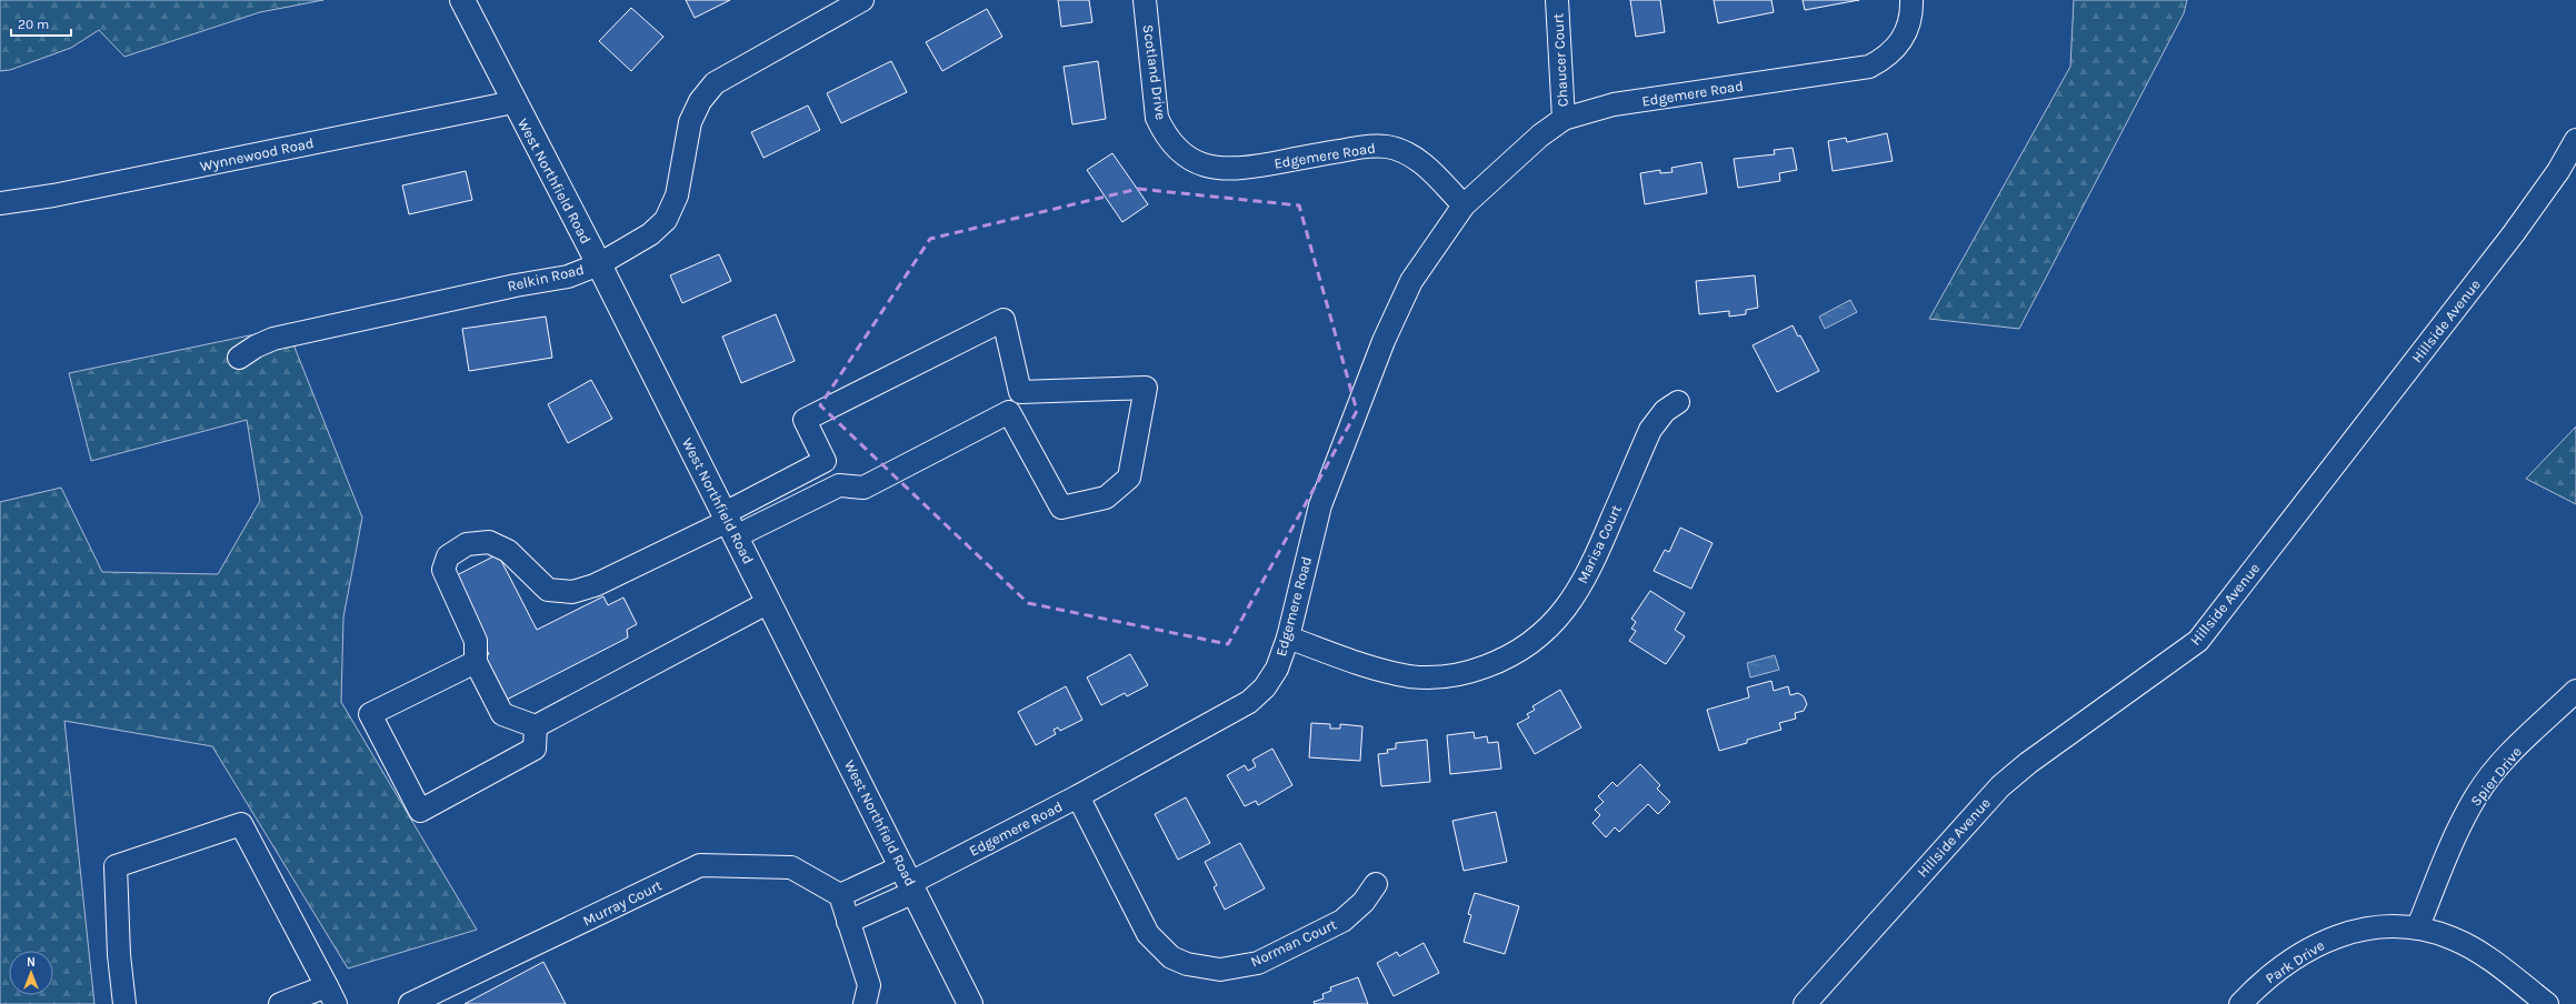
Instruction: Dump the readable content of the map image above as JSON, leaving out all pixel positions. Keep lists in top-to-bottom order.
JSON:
{
  "streets": {
    "main road": ["West Northfield Road"],
    "street": [
      "Chaucer Court",
      "Scotland Drive",
      "Edgemere Road",
      "Wynnewood Road",
      "Relkin Road",
      "Hillside Avenue",
      "Marisa Court",
      "Spier Drive",
      "Murray Court",
      "Norman Court",
      "Park Drive"
    ]
  },
  "crossings": [
    ["Chaucer Court", "Edgemere Road"],
    ["Scotland Drive", "Edgemere Road"],
    ["Edgemere Road", "West Northfield Road"],
    ["Edgemere Road", "Marisa Court"],
    ["Edgemere Road", "Norman Court"],
    ["Wynnewood Road", "West Northfield Road"],
    ["West Northfield Road", "Relkin Road"],
    ["Spier Drive", "Park Drive"]
  ],
  "scale_bar": "20 m",
  "north": "top"
}
